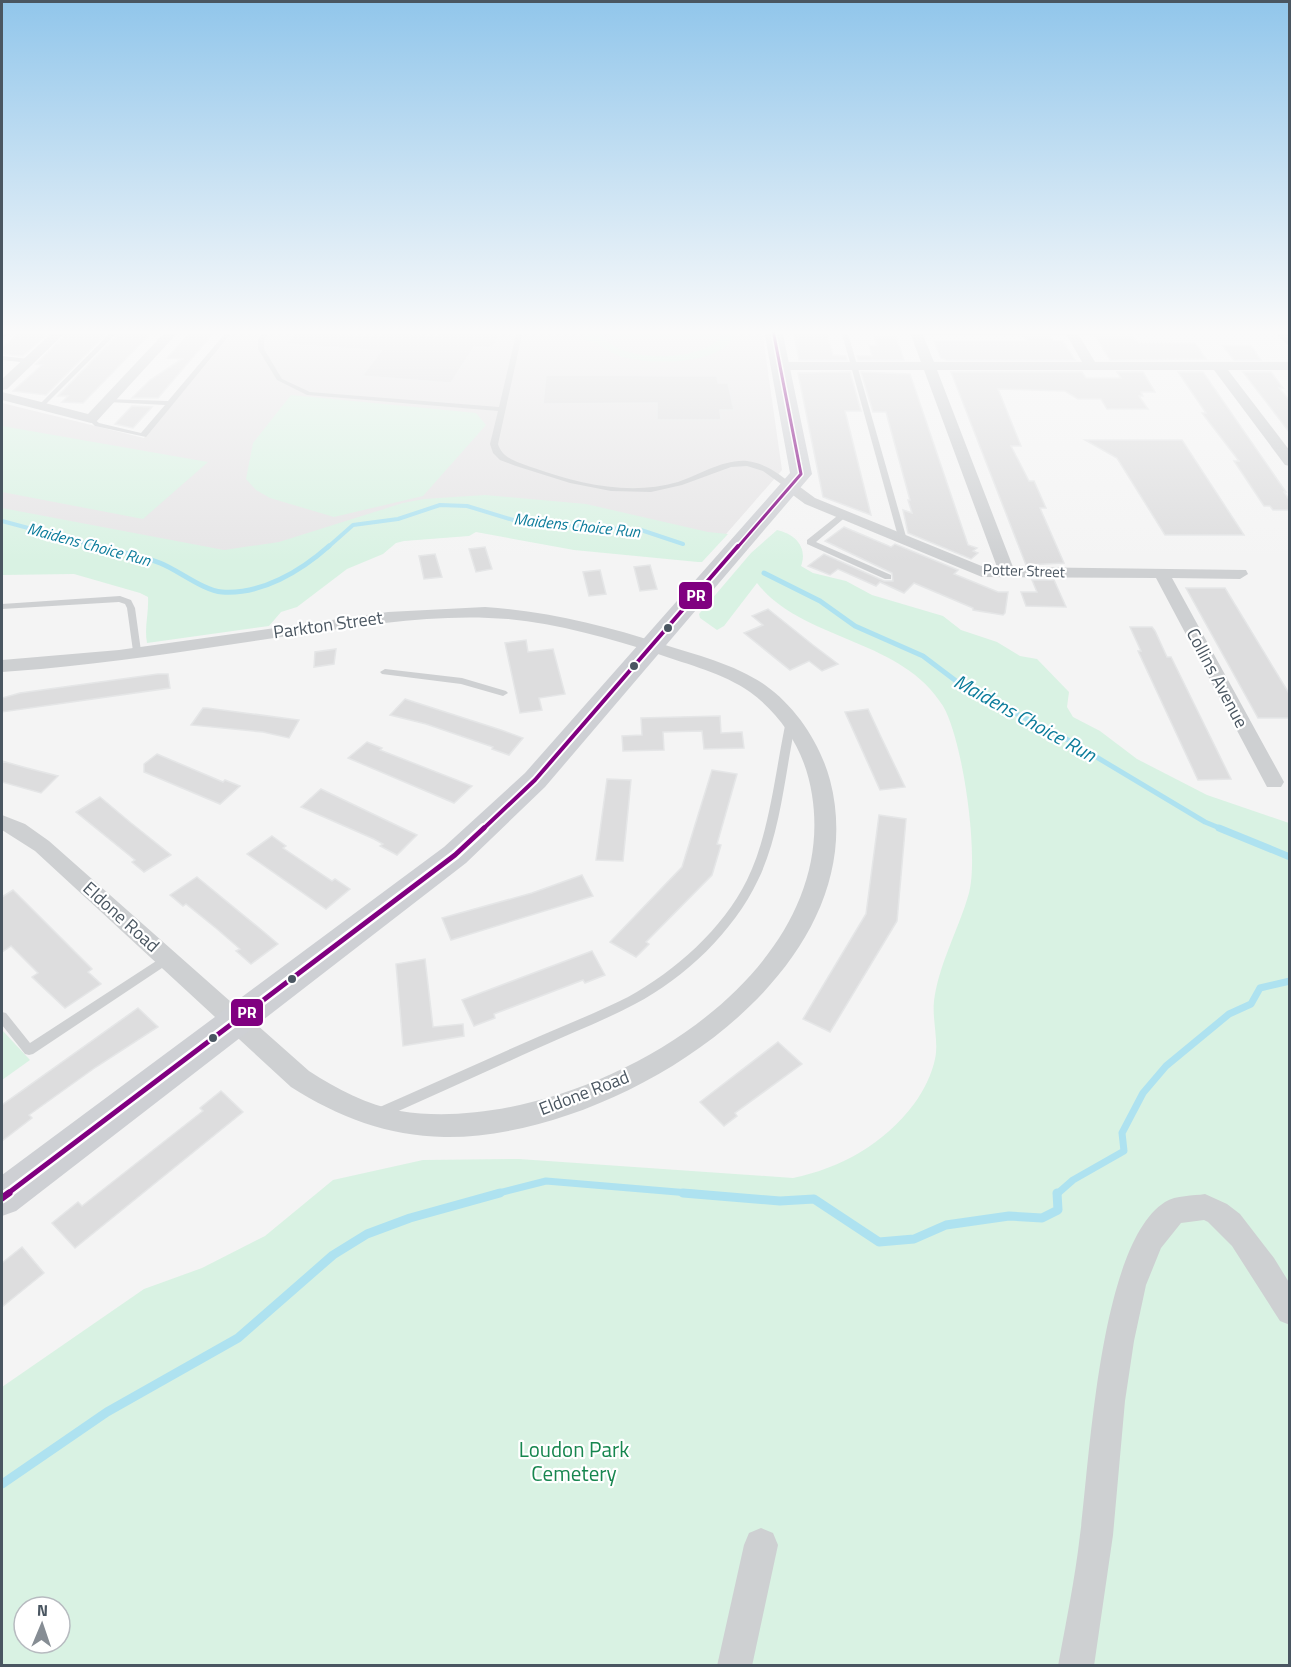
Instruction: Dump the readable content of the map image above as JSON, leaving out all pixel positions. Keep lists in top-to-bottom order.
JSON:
{
  "streets": {
    "street": [
      "Potter Street",
      "Parkton Street",
      "Collins Avenue",
      "Eldone Road"
    ]
  },
  "crossings": [
    ["Potter Street", "Collins Avenue"],
    ["Parkton Street", "Eldone Road"]
  ],
  "water": ["Maidens Choice Run"],
  "parks": ["Loudon Park Cemetery"],
  "lines": ["transit line PR"],
  "north": "top"
}
